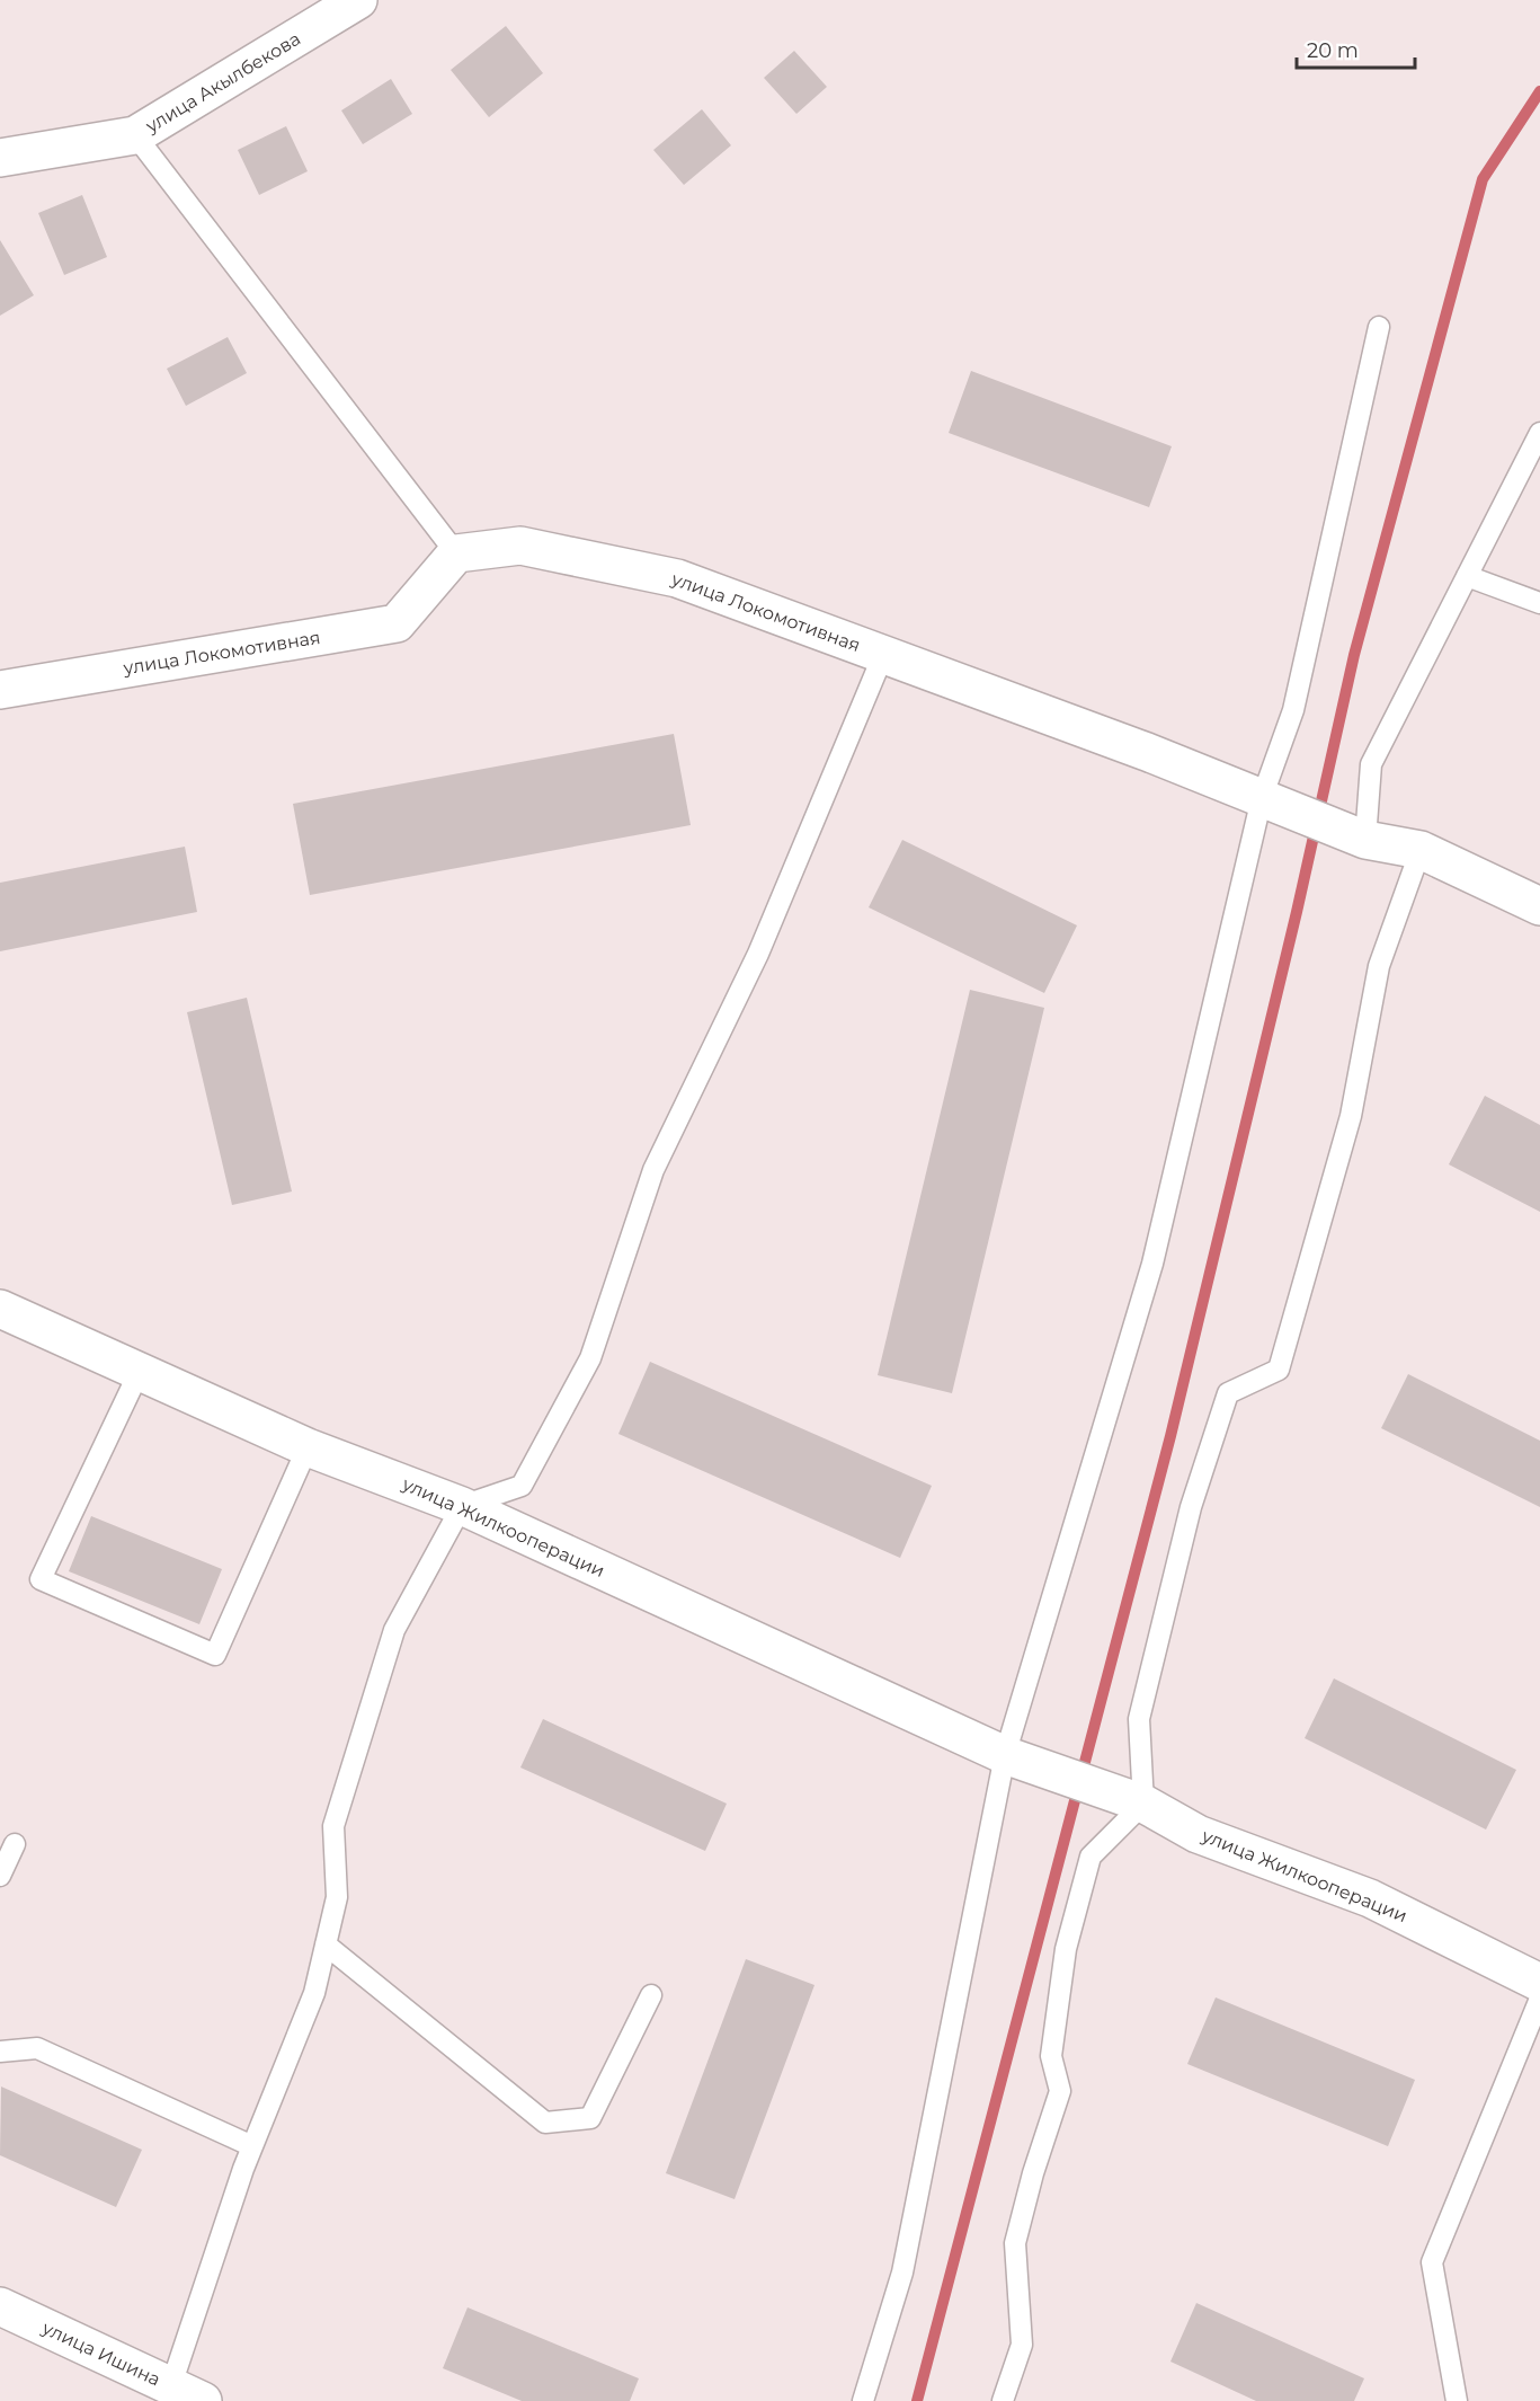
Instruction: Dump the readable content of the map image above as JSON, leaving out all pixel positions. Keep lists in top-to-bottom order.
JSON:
{
  "streets": {
    "street": [
      "улица Акылбекова",
      "улица Локомотивная",
      "улица Жилкооперации",
      "улица Ишина"
    ]
  },
  "scale_bar": "20 m"
}
